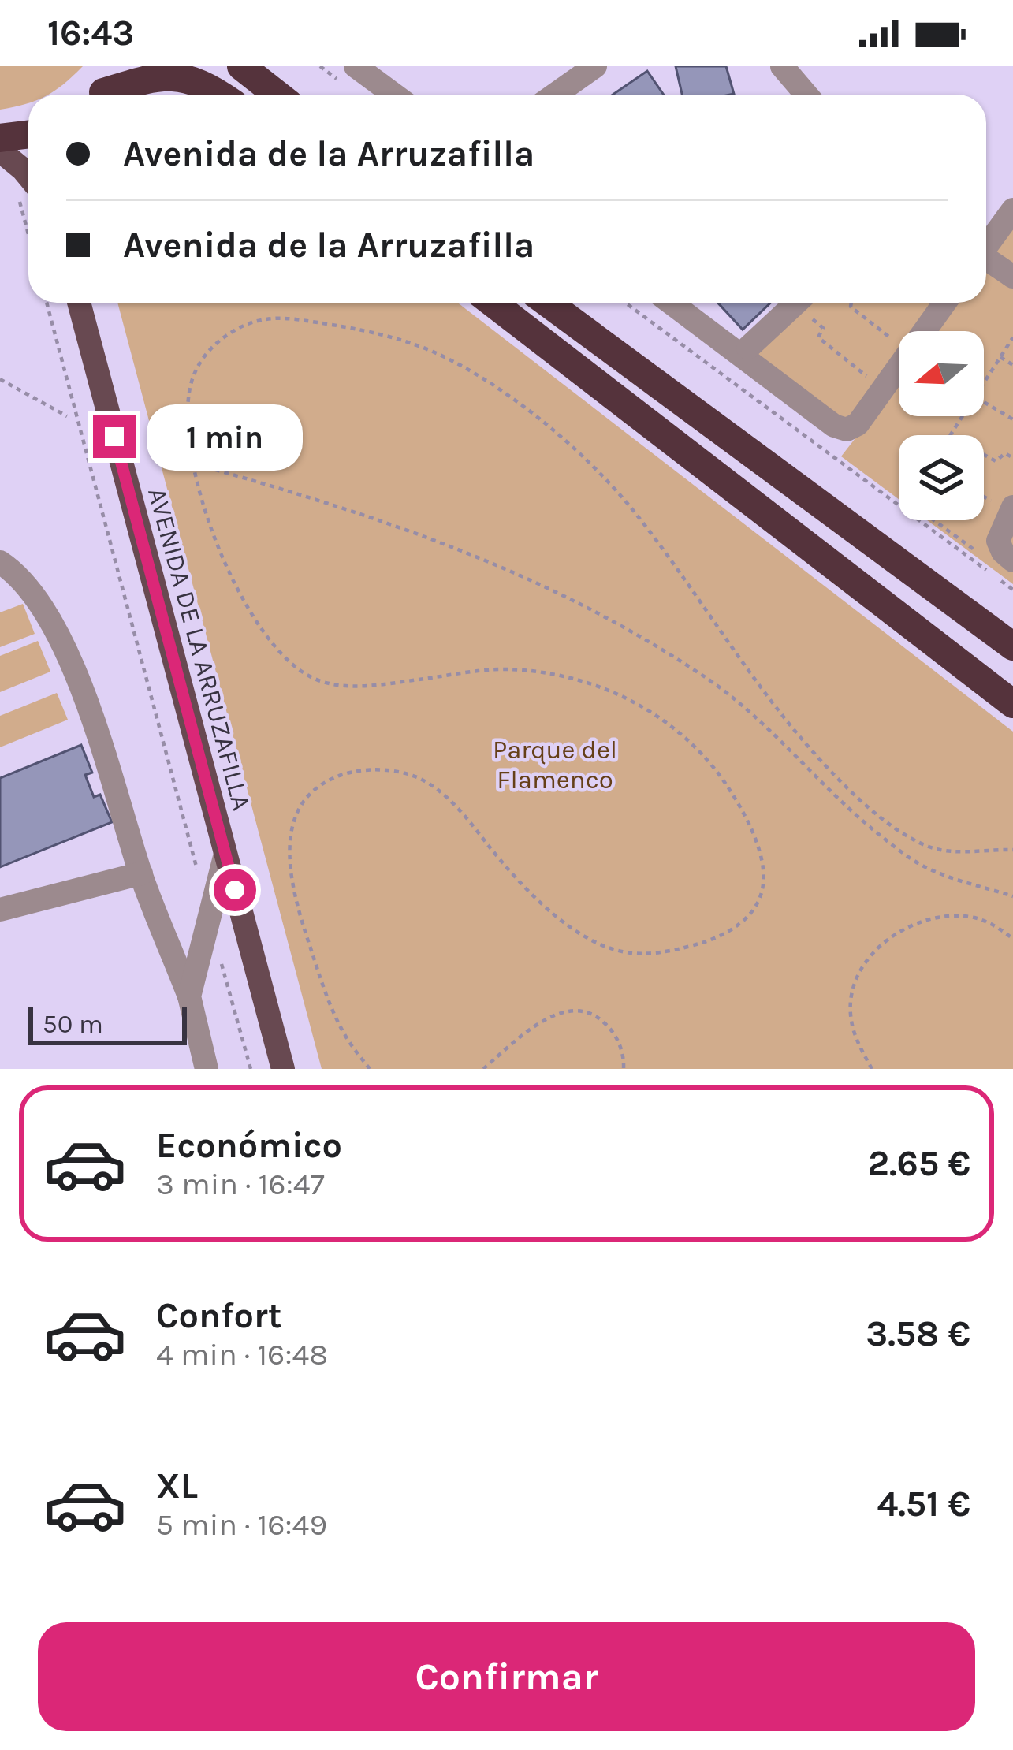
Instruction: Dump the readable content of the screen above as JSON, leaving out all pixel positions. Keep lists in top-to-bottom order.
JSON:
{
  "streets": {
    "main road": ["AVENIDA DE LA ARRUZAFILLA"]
  },
  "parks": ["Parque del Flamenco"],
  "scale_bar": "50 m",
  "north": "left",
  "page": {
    "status": "16:43",
    "banner": ["Avenida de la Arruzafilla", "Avenida de la Arruzafilla"],
    "bubble": "1 min",
    "scale": "50 m",
    "list": [
      {
        "name": "Económico",
        "note": "3 min · 16:47",
        "value": "2.65 €"
      },
      {
        "name": "Confort",
        "note": "4 min · 16:48",
        "value": "3.58 €"
      },
      {
        "name": "XL",
        "note": "5 min · 16:49",
        "value": "4.51 €"
      }
    ],
    "buttons": "Confirmar"
  }
}
